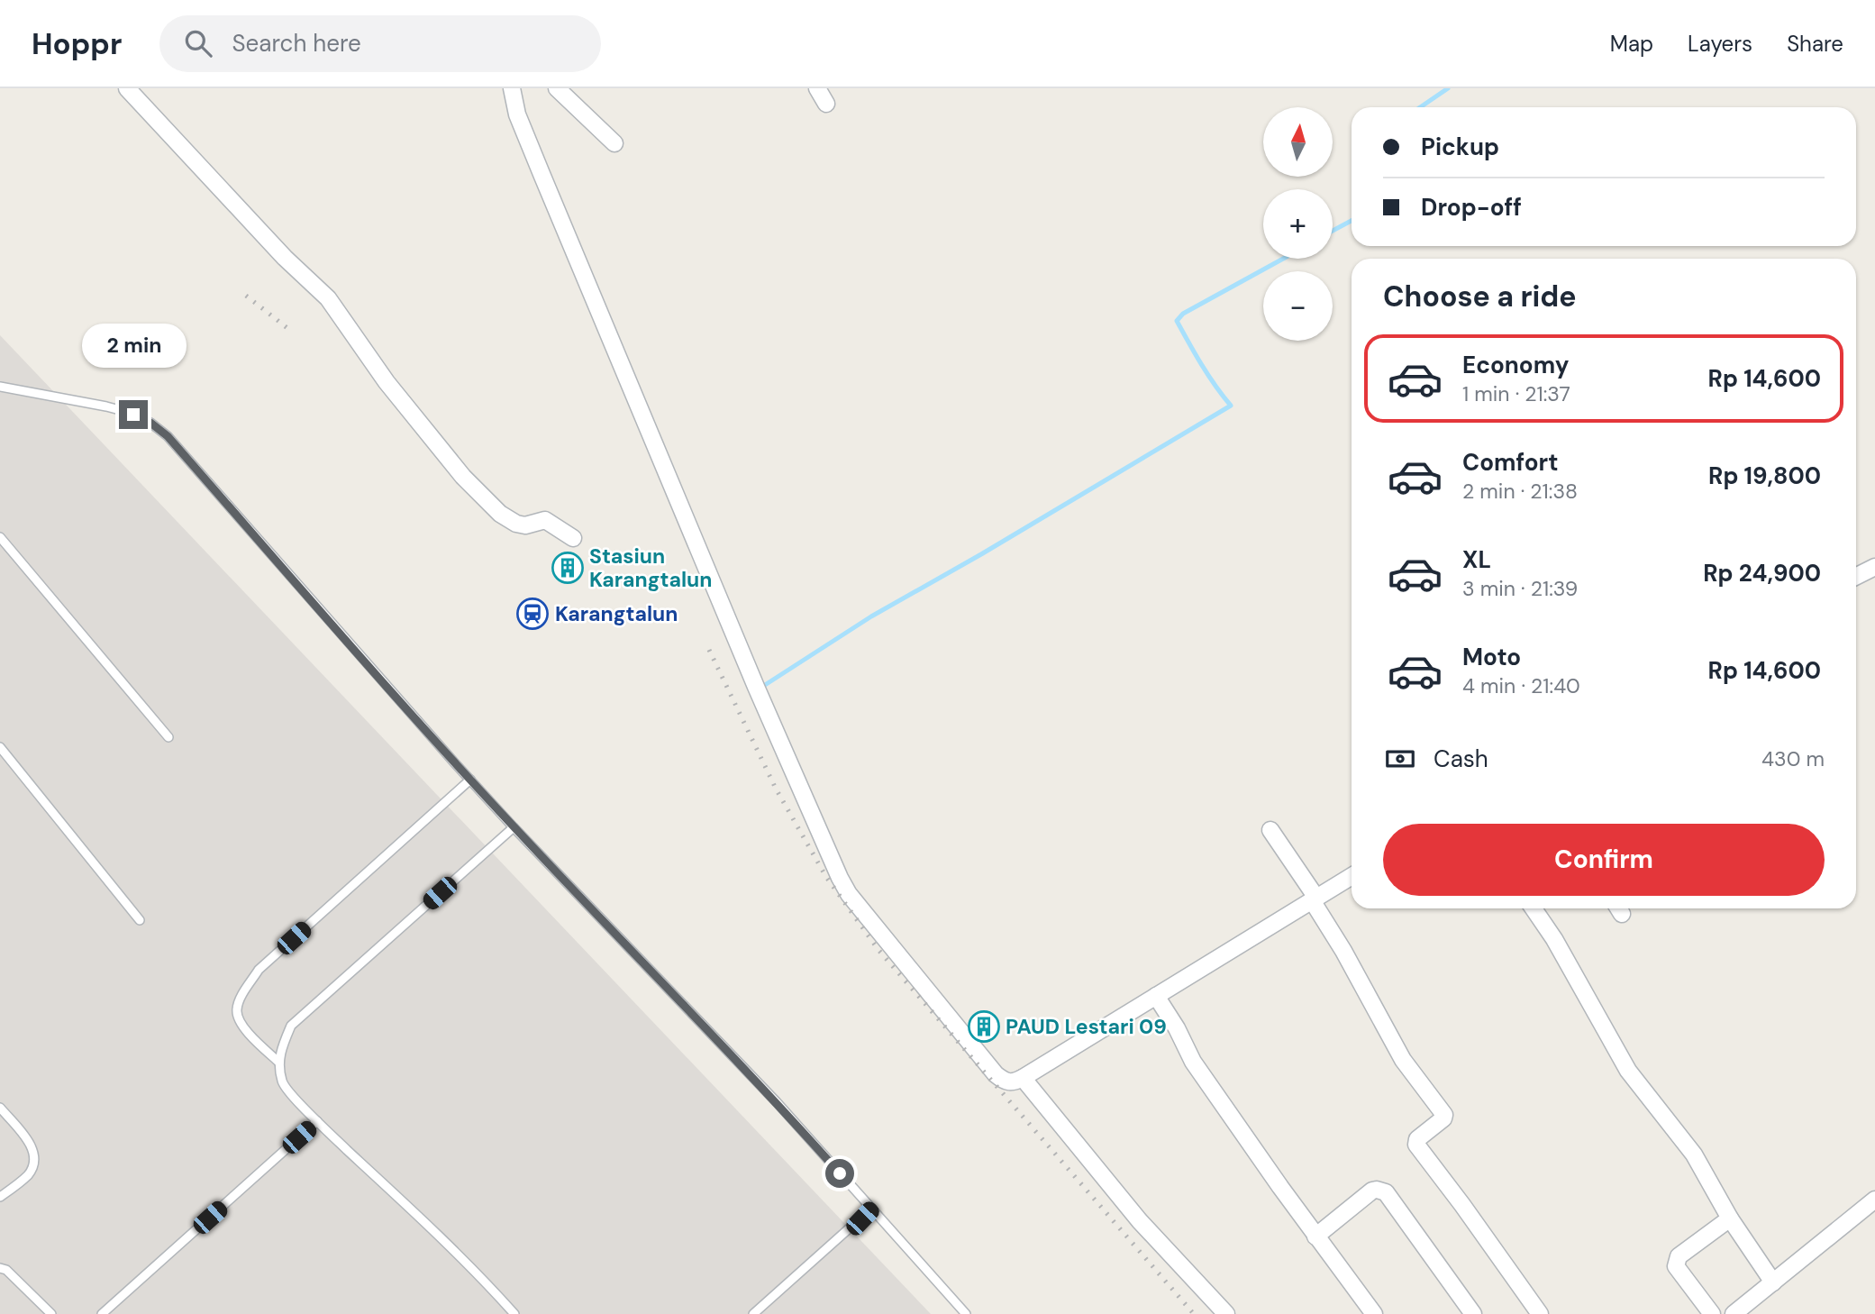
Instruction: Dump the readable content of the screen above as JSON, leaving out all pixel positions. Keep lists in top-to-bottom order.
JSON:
{
  "places": {
    "building": ["Stasiun Karangtalun", "PAUD Lestari 09"],
    "station": ["Karangtalun"]
  },
  "north": "top",
  "page": {
    "header": "Hoppr",
    "search": "Search here",
    "nav": ["Map", "Layers", "Share"],
    "map_buttons": ["+", "−"],
    "banner": ["Pickup", "Drop-off"],
    "heading": "Choose a ride",
    "bubble": "2 min",
    "list": [
      {
        "name": "Economy",
        "note": "1 min · 21:37",
        "value": "Rp 14,600"
      },
      {
        "name": "Comfort",
        "note": "2 min · 21:38",
        "value": "Rp 19,800"
      },
      {
        "name": "XL",
        "note": "3 min · 21:39",
        "value": "Rp 24,900"
      },
      {
        "name": "Moto",
        "note": "4 min · 21:40",
        "value": "Rp 14,600"
      }
    ],
    "pay": ["Cash", "430 m"],
    "buttons": "Confirm"
  }
}
